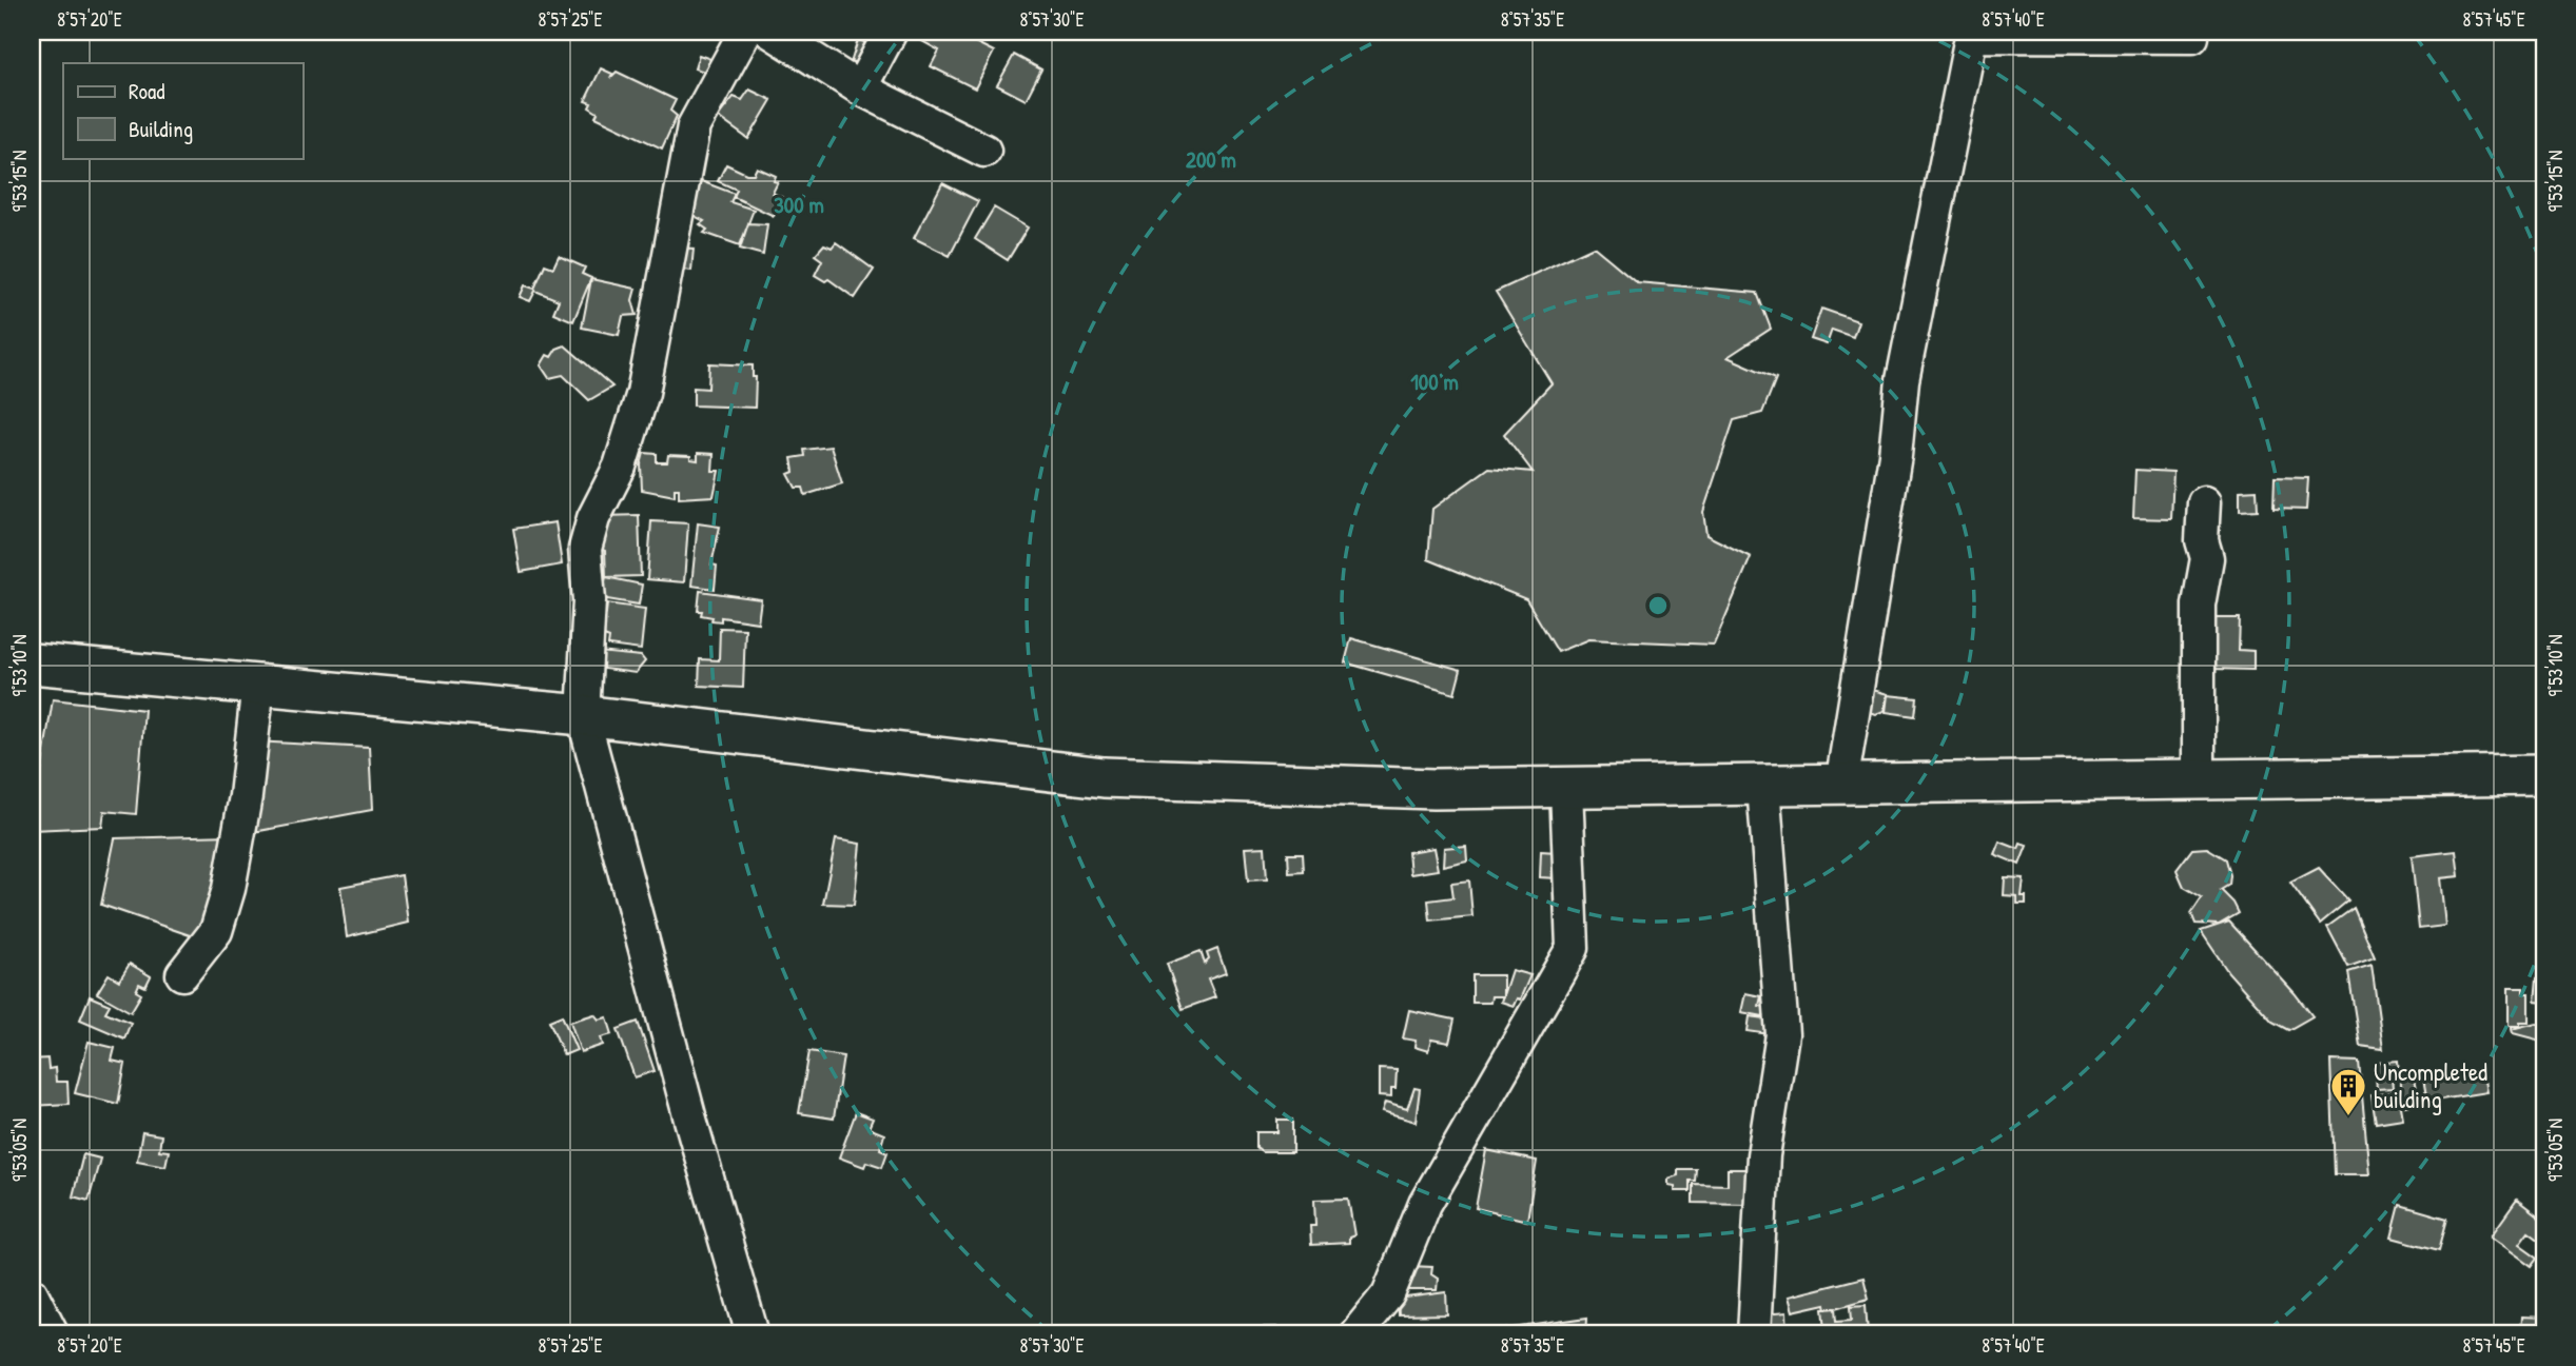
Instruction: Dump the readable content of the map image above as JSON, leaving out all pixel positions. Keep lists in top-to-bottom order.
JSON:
{
  "places": {
    "building": ["Uncompleted building"]
  },
  "legend": ["Road", "Building"],
  "coordinates": [
    "8°57'20\"E",
    "8°57'25\"E",
    "8°57'30\"E",
    "8°57'35\"E",
    "8°57'40\"E",
    "8°57'45\"E",
    "9°53'15\"N",
    "9°53'10\"N",
    "9°53'05\"N"
  ],
  "rings": ["200 m", "300 m", "100 m"]
}
